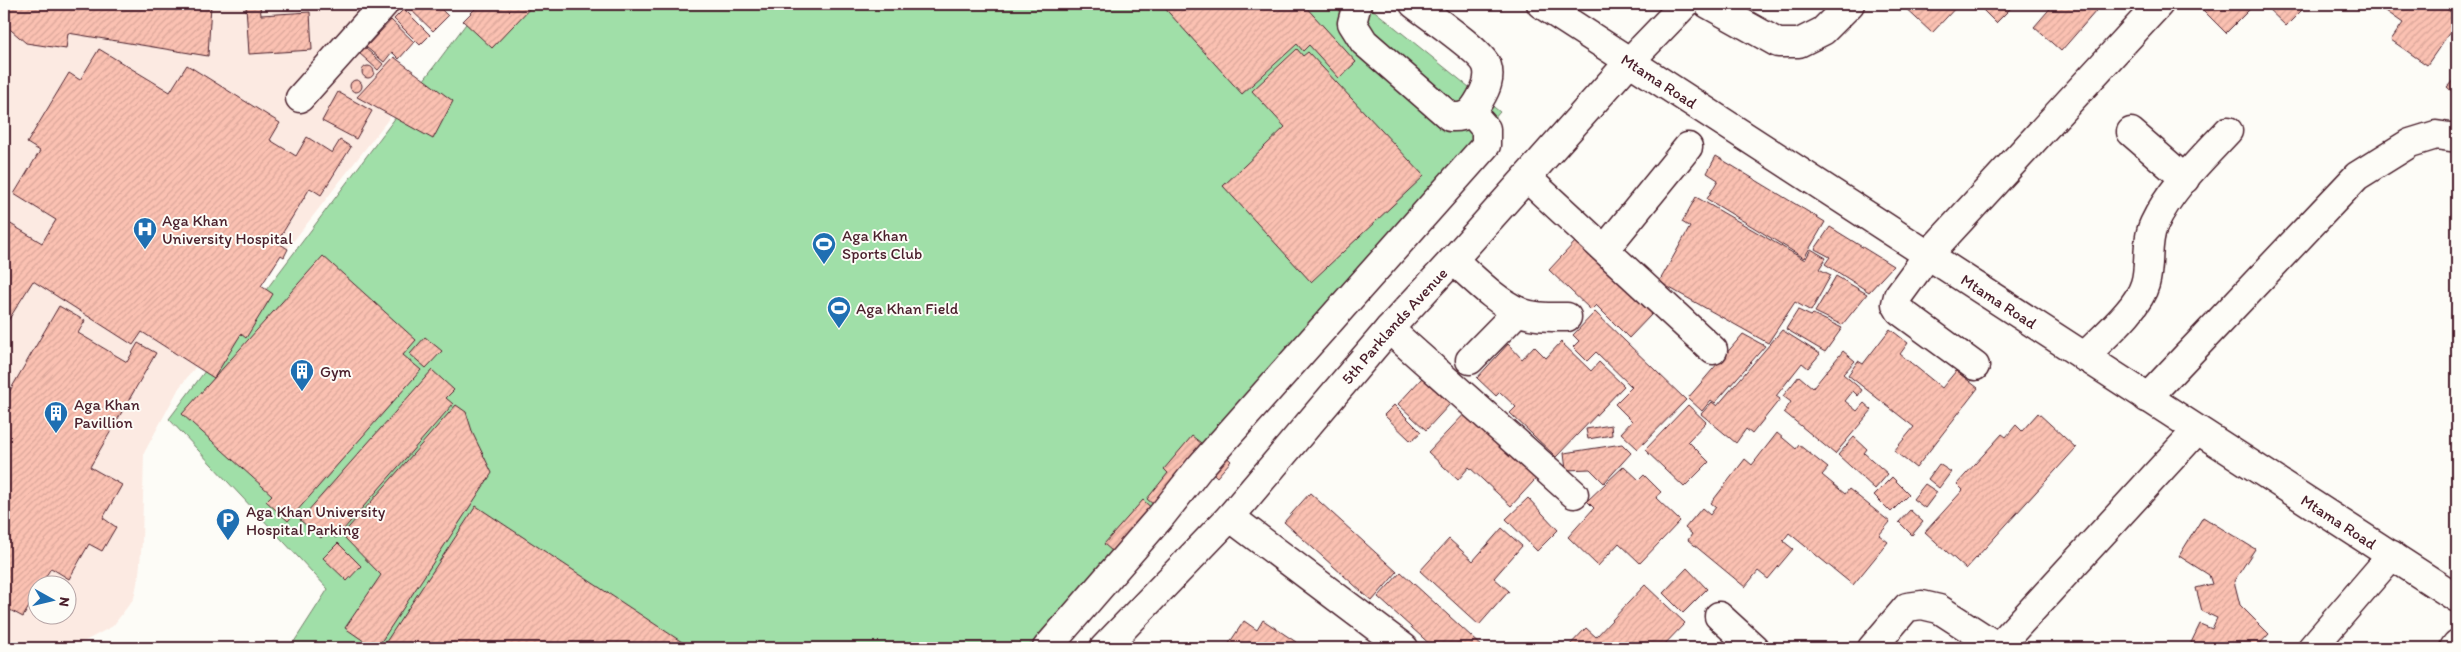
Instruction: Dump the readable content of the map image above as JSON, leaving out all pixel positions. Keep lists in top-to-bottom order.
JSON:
{
  "streets": {
    "street": ["Mtama Road", "5th Parklands Avenue"]
  },
  "crossings": [
    ["Mtama Road", "5th Parklands Avenue"]
  ],
  "places": {
    "hospital": ["Aga Khan University Hospital"],
    "sports": ["Aga Khan Sports Club", "Aga Khan Field"],
    "building": ["Gym", "Aga Khan Pavillion"],
    "parking": ["Aga Khan University Hospital Parking"]
  },
  "north": "right"
}
